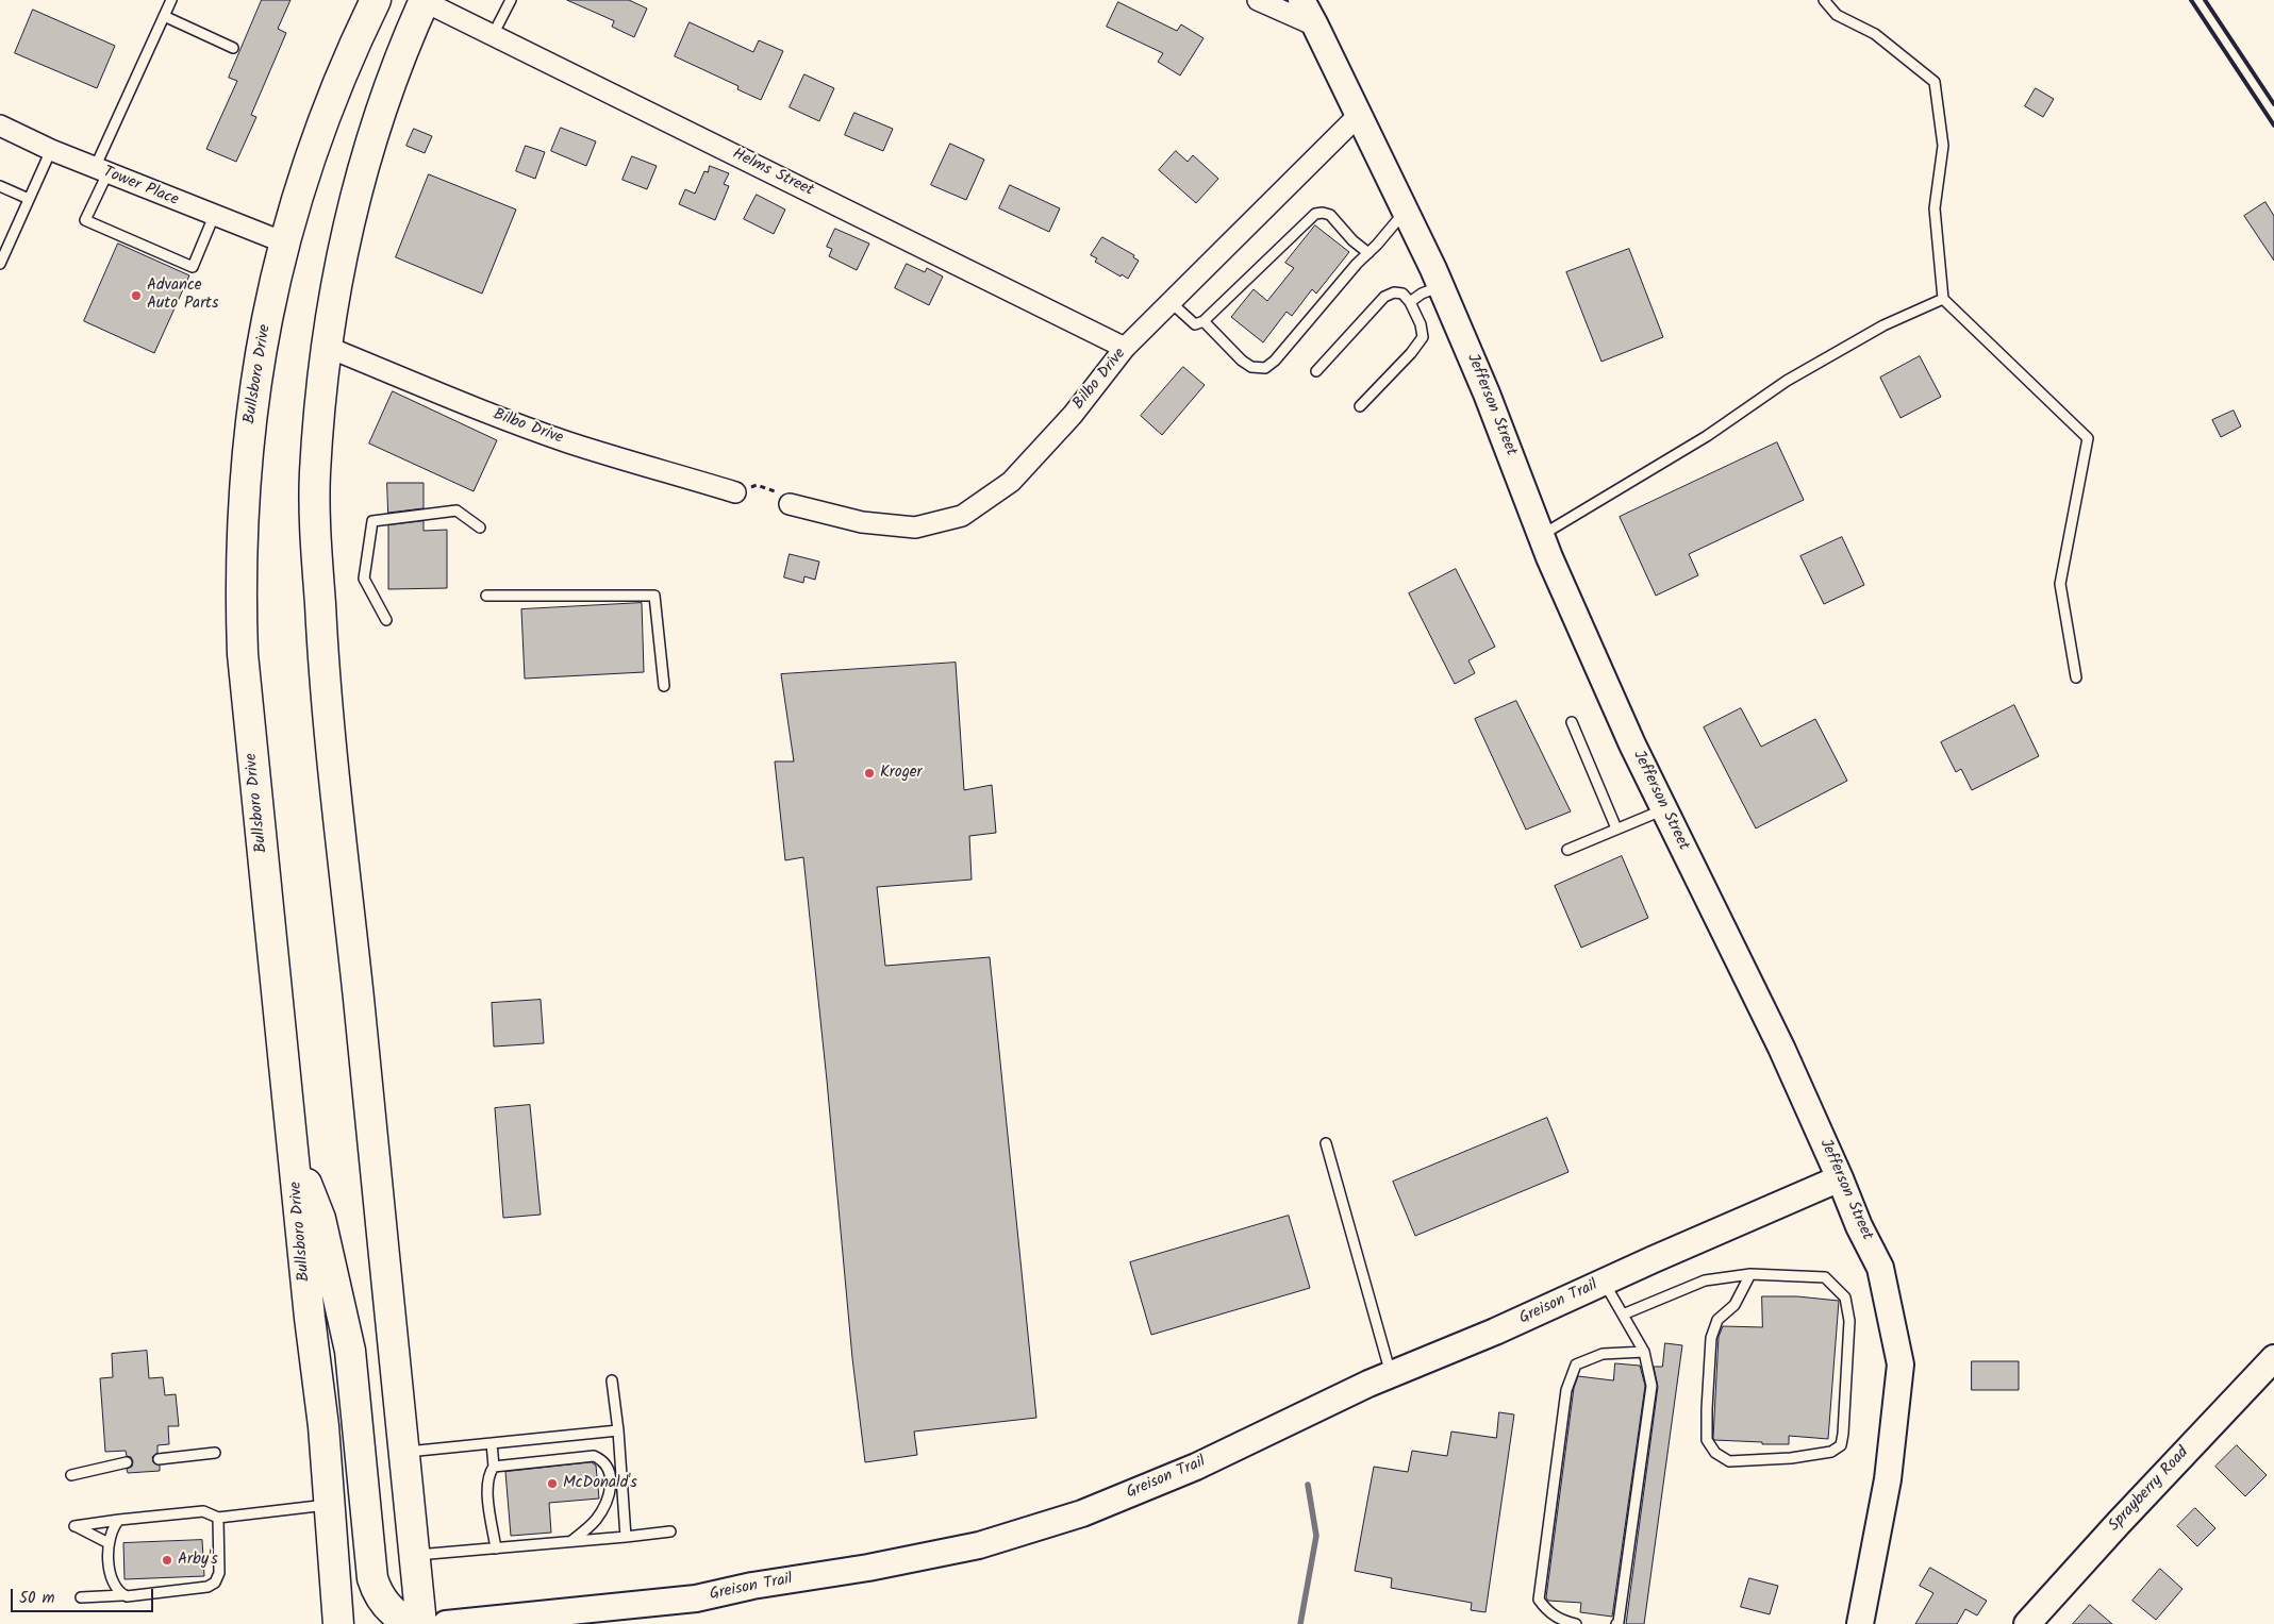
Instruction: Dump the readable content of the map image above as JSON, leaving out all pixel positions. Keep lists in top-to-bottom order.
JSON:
{
  "streets": {
    "main road": ["Bullsboro Drive"],
    "street": [
      "Helms Street",
      "Tower Place",
      "Bilbo Drive",
      "Jefferson Street",
      "Greison Trail",
      "Sprayberry Road"
    ]
  },
  "crossings": [
    ["Helms Street", "Bilbo Drive"],
    ["Tower Place", "Bullsboro Drive"],
    ["Bilbo Drive", "Jefferson Street"],
    ["Jefferson Street", "Greison Trail"]
  ],
  "places": [
    "Advance Auto Parts",
    "Kroger",
    "McDonald's",
    "Arby's"
  ],
  "scale_bar": "50 m"
}
